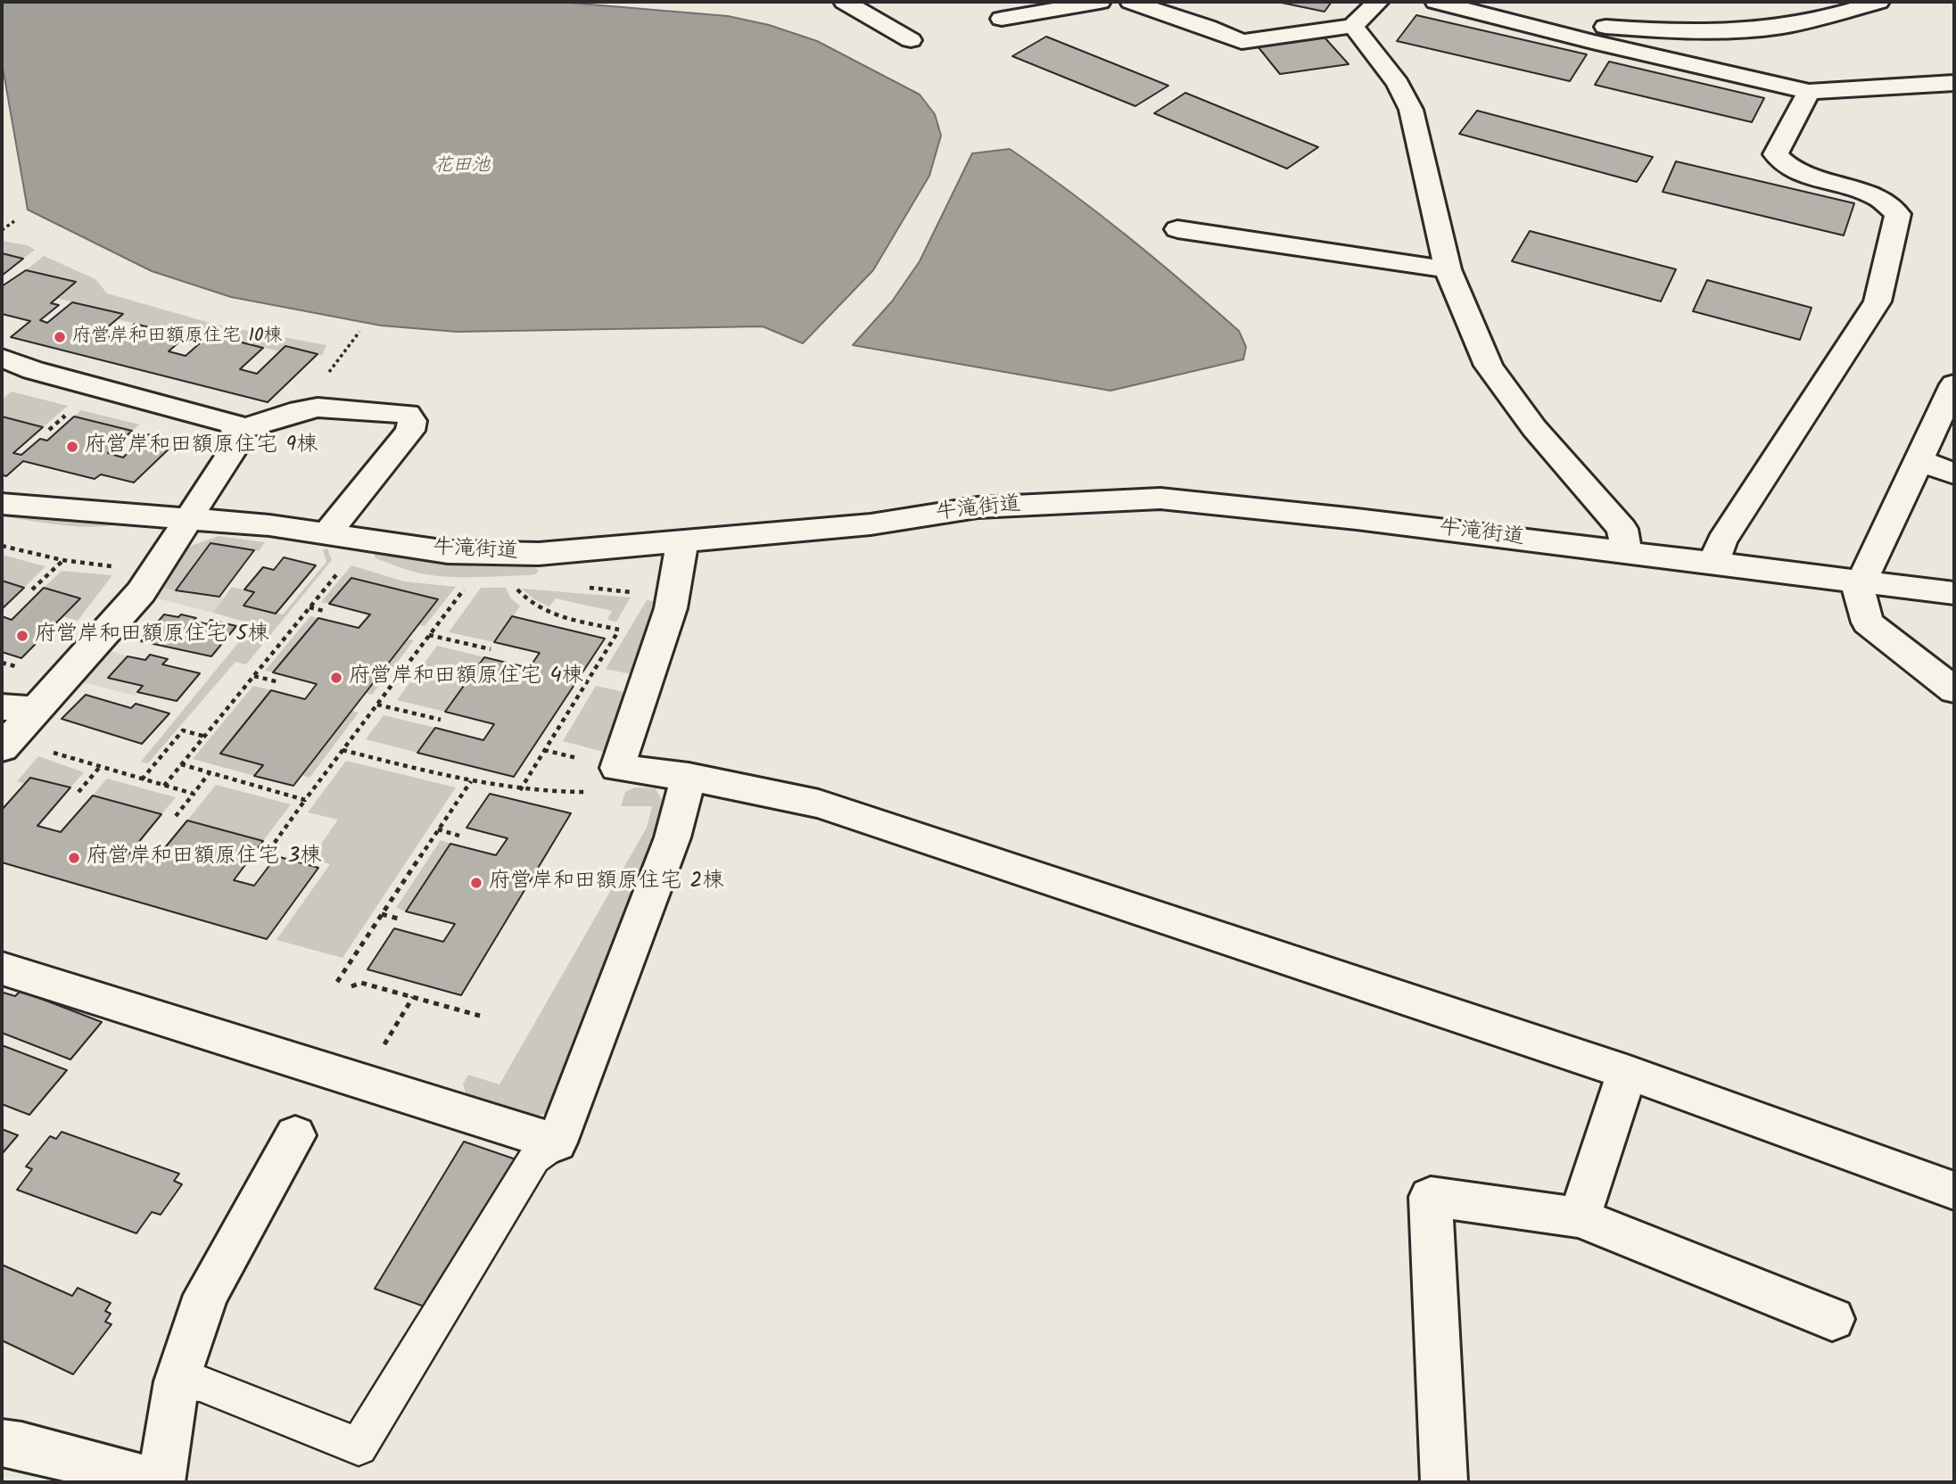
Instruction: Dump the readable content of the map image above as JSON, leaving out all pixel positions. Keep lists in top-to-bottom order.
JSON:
{
  "streets": {
    "street": ["牛滝街道"]
  },
  "water": ["花田池"],
  "places": [
    "府営岸和田額原住宅 10棟",
    "府営岸和田額原住宅 9棟",
    "府営岸和田額原住宅 5棟",
    "府営岸和田額原住宅 4棟",
    "府営岸和田額原住宅 3棟",
    "府営岸和田額原住宅 2棟"
  ]
}
